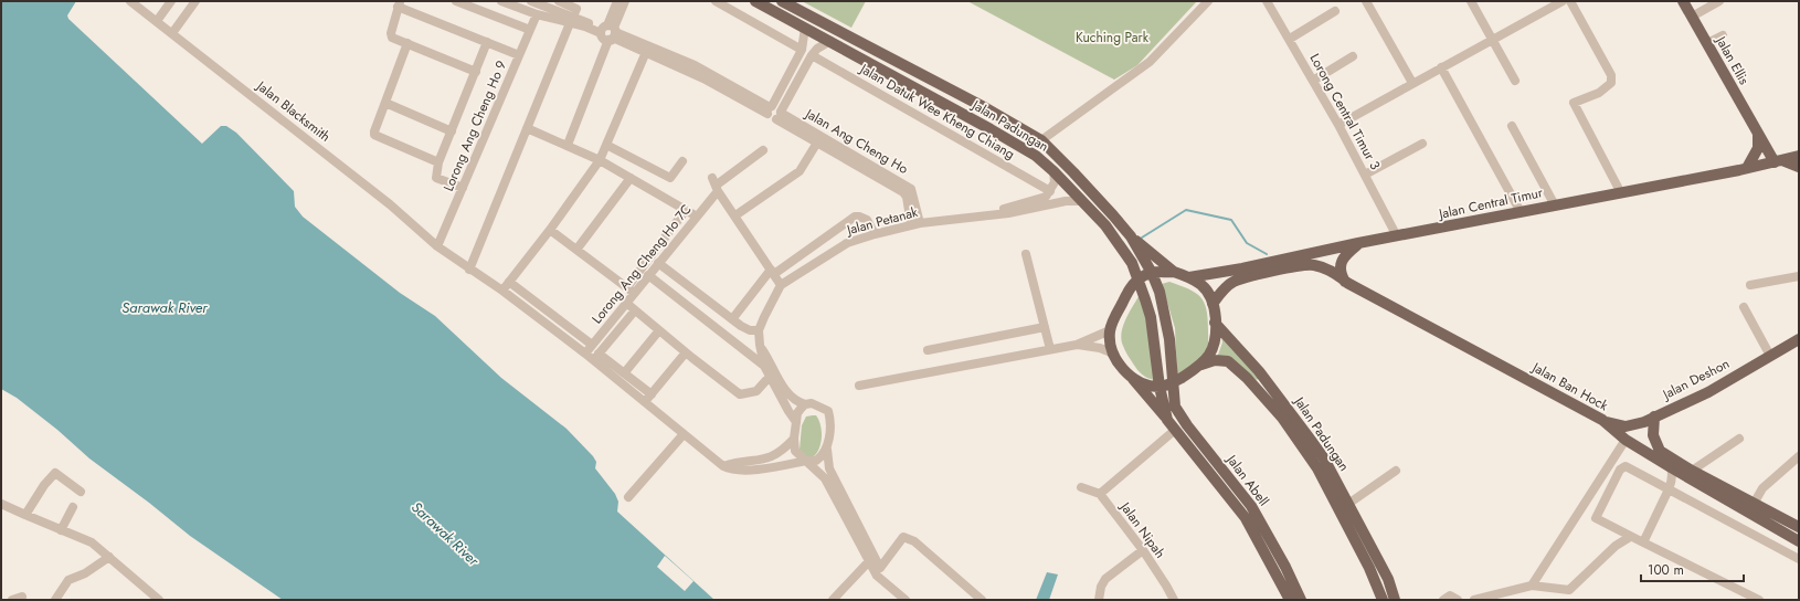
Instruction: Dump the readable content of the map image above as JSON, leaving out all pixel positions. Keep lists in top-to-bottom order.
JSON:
{
  "streets": {
    "main road": [
      "Jalan Ellis",
      "Jalan Padungan",
      "Jalan Central Timur",
      "Jalan Deshon",
      "Jalan Ban Hock",
      "Jalan Abell"
    ],
    "street": [
      "Jalan Blacksmith",
      "Jalan Datuk Wee Kheng Chiang",
      "Lorong Central Timur 3",
      "Lorong Ang Cheng Ho 9",
      "Jalan Ang Cheng Ho",
      "Jalan Petanak",
      "Lorong Ang Cheng Ho 7C",
      "Jalan Nipah"
    ]
  },
  "crossings": [
    ["Jalan Ellis", "Jalan Central Timur"],
    ["Jalan Blacksmith", "Lorong Ang Cheng Ho 9"],
    ["Jalan Blacksmith", "Lorong Ang Cheng Ho 7C"],
    ["Jalan Datuk Wee Kheng Chiang", "Jalan Petanak"],
    ["Lorong Central Timur 3", "Jalan Central Timur"],
    ["Lorong Ang Cheng Ho 9", "Jalan Ang Cheng Ho"],
    ["Jalan Padungan", "Jalan Petanak"],
    ["Jalan Padungan", "Jalan Abell"],
    ["Jalan Ang Cheng Ho", "Jalan Petanak"],
    ["Jalan Deshon", "Jalan Ban Hock"]
  ],
  "water": ["Sarawak River"],
  "parks": ["Kuching Park"],
  "scale_bar": "100 m"
}
